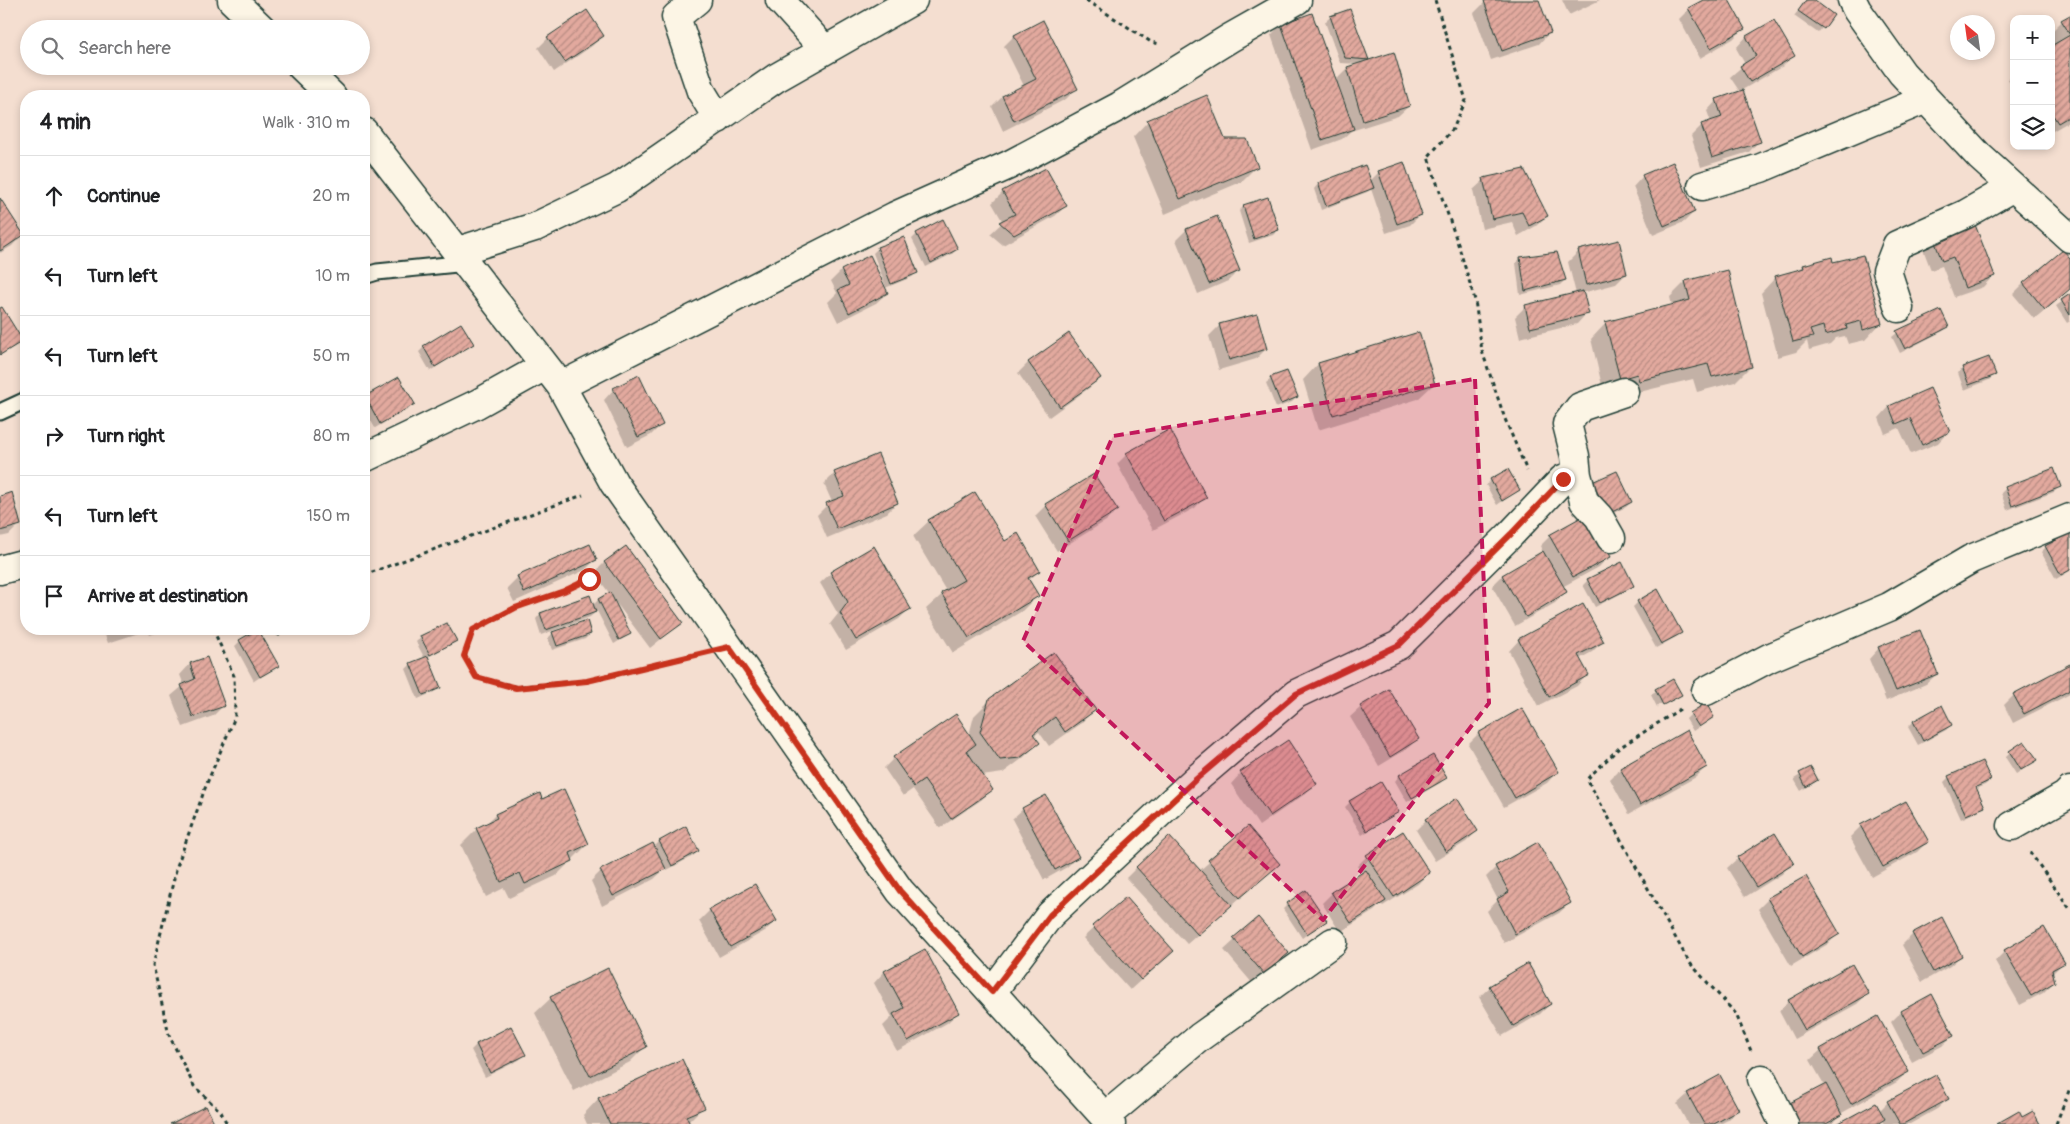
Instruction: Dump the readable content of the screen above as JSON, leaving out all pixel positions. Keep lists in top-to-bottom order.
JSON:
{
  "north": "top left",
  "page": {
    "map_buttons": ["+", "−"],
    "search": "Search here",
    "heading": ["4 min", "Walk · 310 m"],
    "list": [
      ["Continue", "20 m"],
      ["Turn left", "10 m"],
      ["Turn left", "50 m"],
      ["Turn right", "80 m"],
      ["Turn left", "150 m"],
      "Arrive at destination"
    ]
  }
}
